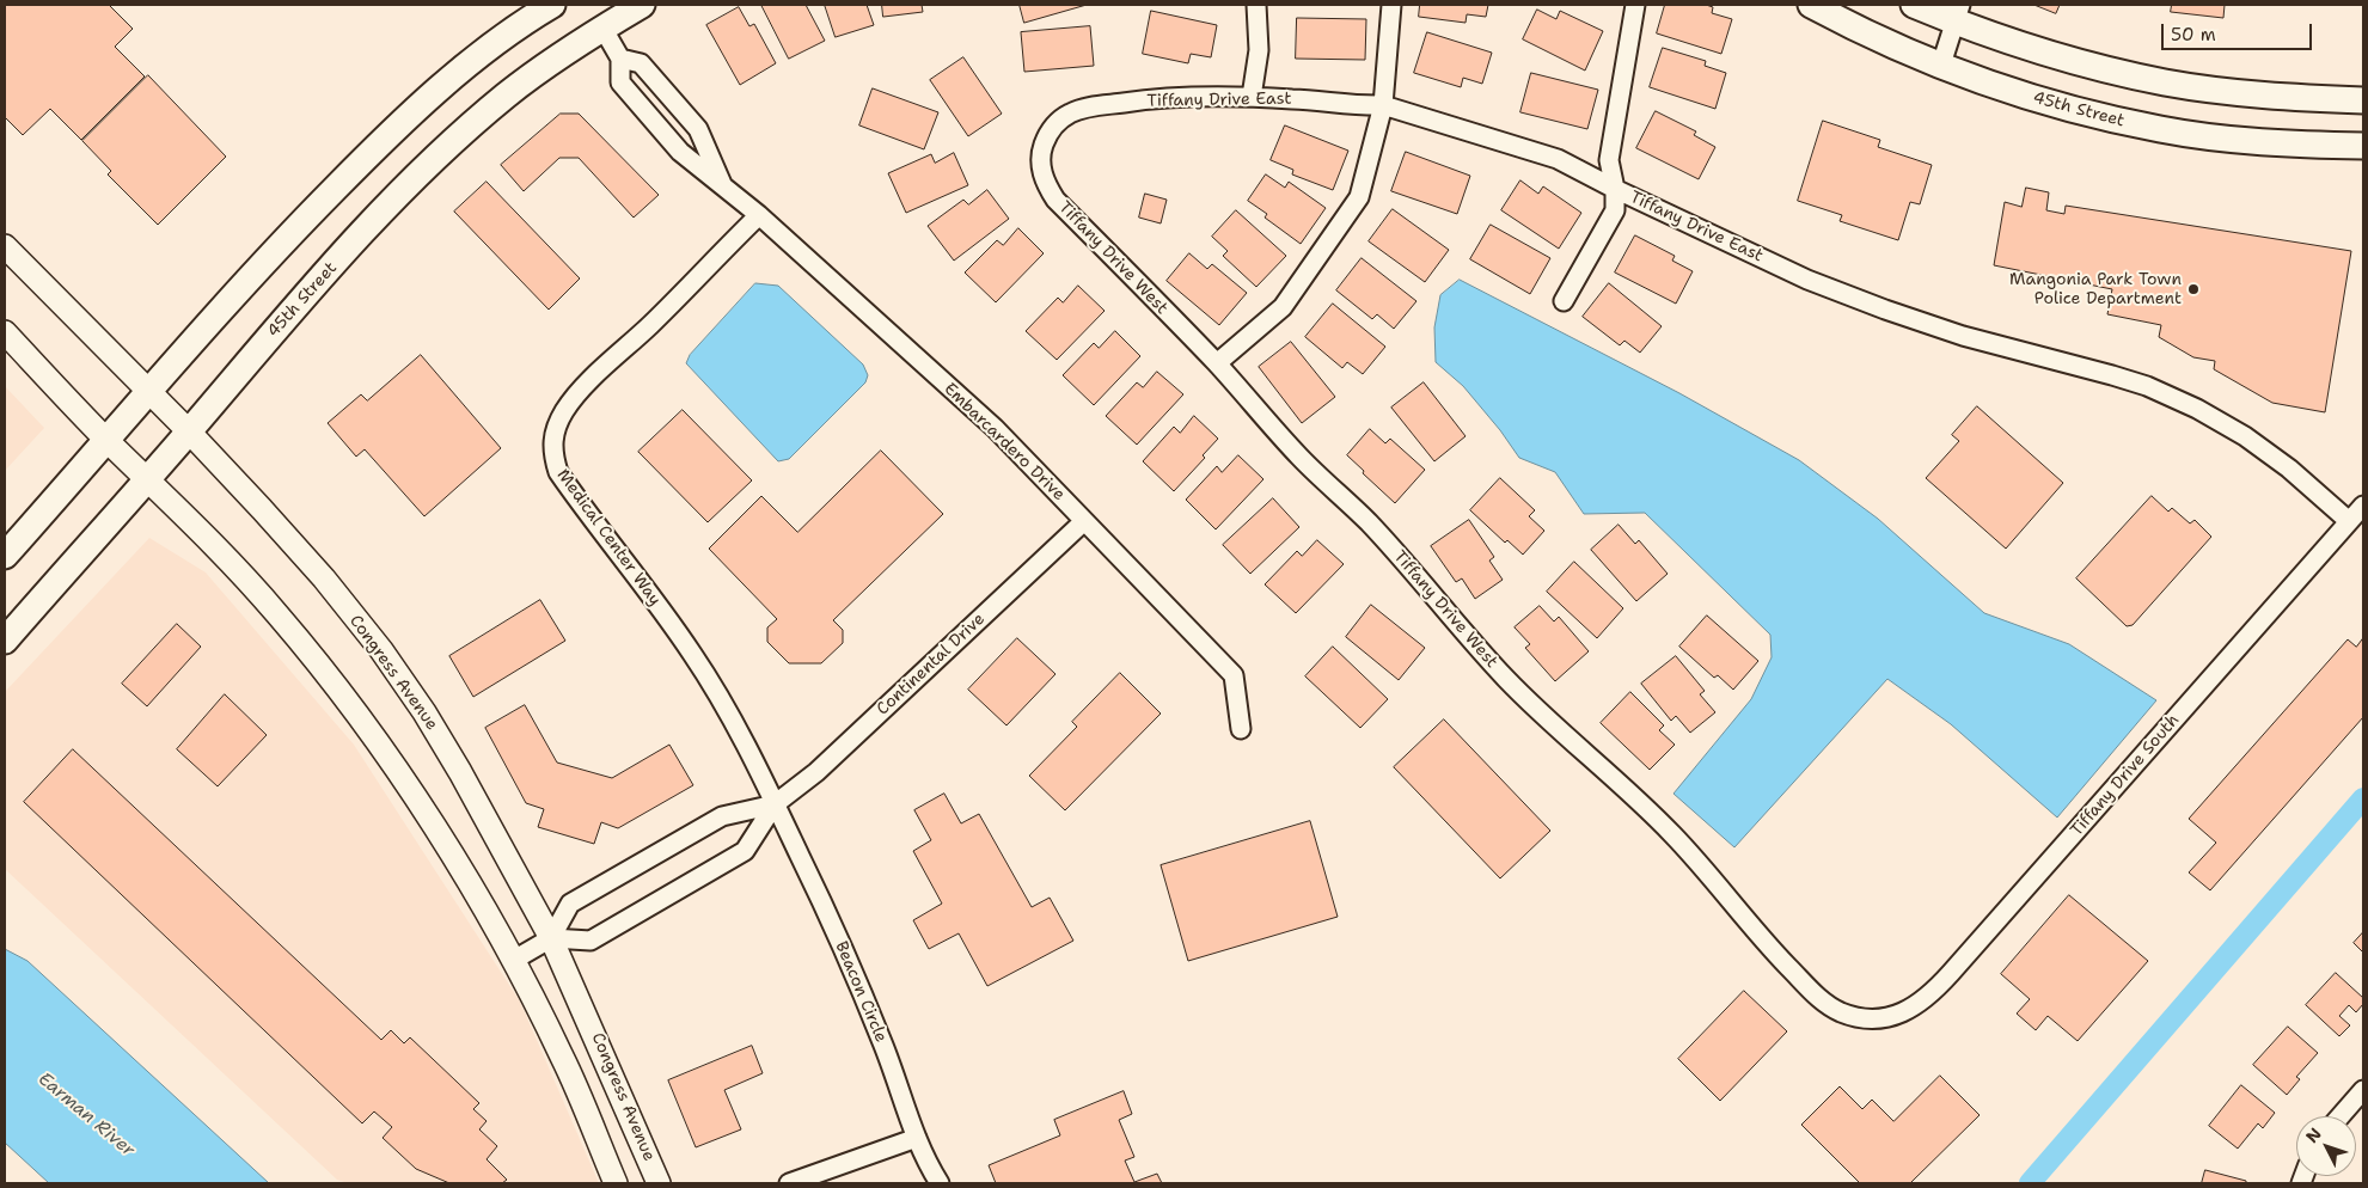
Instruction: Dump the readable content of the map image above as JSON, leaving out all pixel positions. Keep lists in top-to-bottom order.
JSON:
{
  "streets": {
    "main road": ["45th Street"],
    "street": [
      "Tiffany Drive East",
      "Tiffany Drive West",
      "Embarcardero Drive",
      "Medical Center Way",
      "Continental Drive",
      "Congress Avenue",
      "Tiffany Drive South",
      "Beacon Circle"
    ]
  },
  "crossings": [
    ["Tiffany Drive East", "Tiffany Drive West"],
    ["Tiffany Drive East", "Tiffany Drive South"],
    ["45th Street", "Embarcardero Drive"],
    ["45th Street", "Congress Avenue"],
    ["Tiffany Drive West", "Tiffany Drive South"],
    ["Embarcardero Drive", "Medical Center Way"],
    ["Embarcardero Drive", "Continental Drive"],
    ["Medical Center Way", "Continental Drive"],
    ["Medical Center Way", "Beacon Circle"],
    ["Continental Drive", "Congress Avenue"],
    ["Continental Drive", "Beacon Circle"]
  ],
  "water": ["Earman River"],
  "places": ["Mangonia Park Town Police Department"],
  "scale_bar": "50 m",
  "north": "top left"
}
